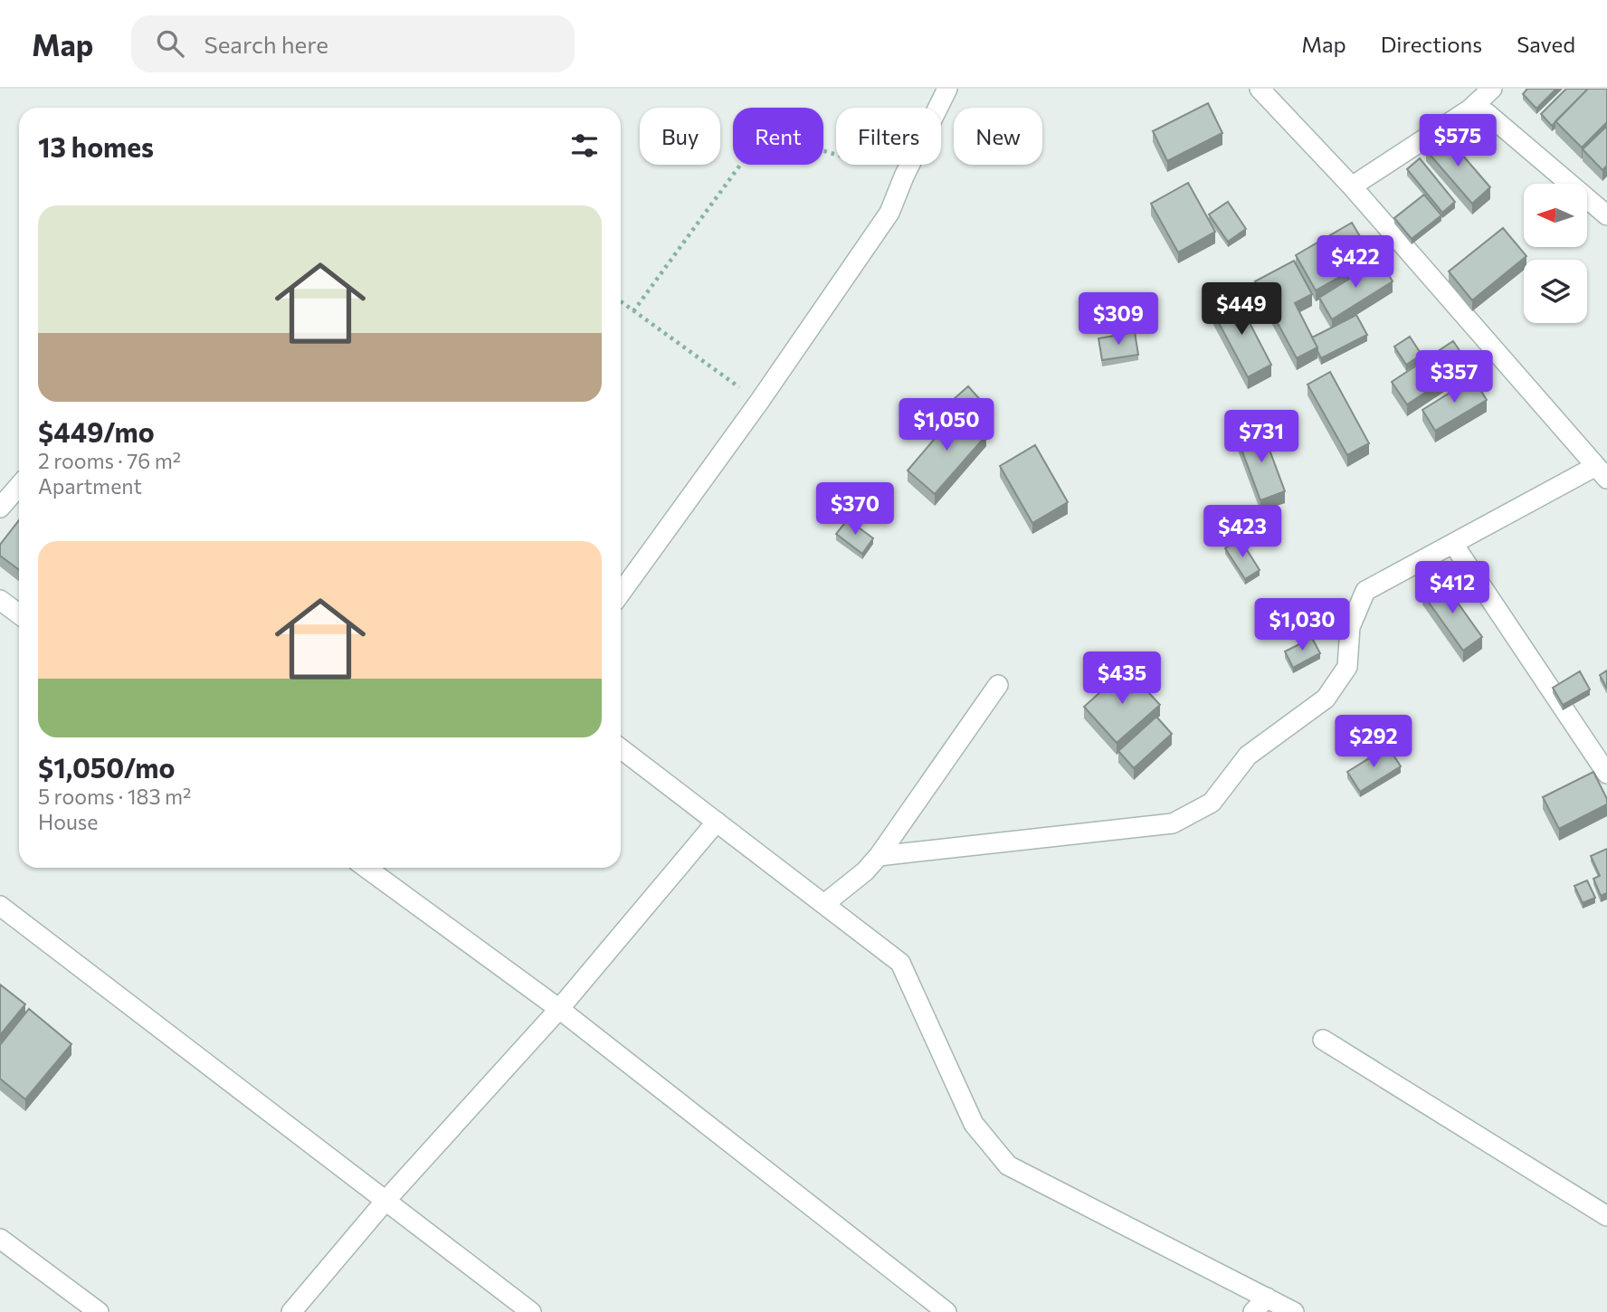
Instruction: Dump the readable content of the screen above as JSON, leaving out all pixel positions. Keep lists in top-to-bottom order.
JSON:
{
  "north": "left",
  "page": {
    "header": "Map",
    "search": "Search here",
    "nav": ["Map", "Directions", "Saved"],
    "chip": [
      "Buy",
      "Rent",
      "Filters",
      "New"
    ],
    "heading": "13 homes",
    "price": [
      "$575",
      "$422",
      "$449",
      "$309",
      "$357",
      "$1,050",
      "$731",
      "$370",
      "$423",
      "$412",
      "$1,030",
      "$435",
      "$292"
    ],
    "list": [
      {
        "name": "$449/mo",
        "note": "2 rooms · 76 m² · Apartment"
      },
      {
        "name": "$1,050/mo",
        "note": "5 rooms · 183 m² · House"
      }
    ]
  }
}
